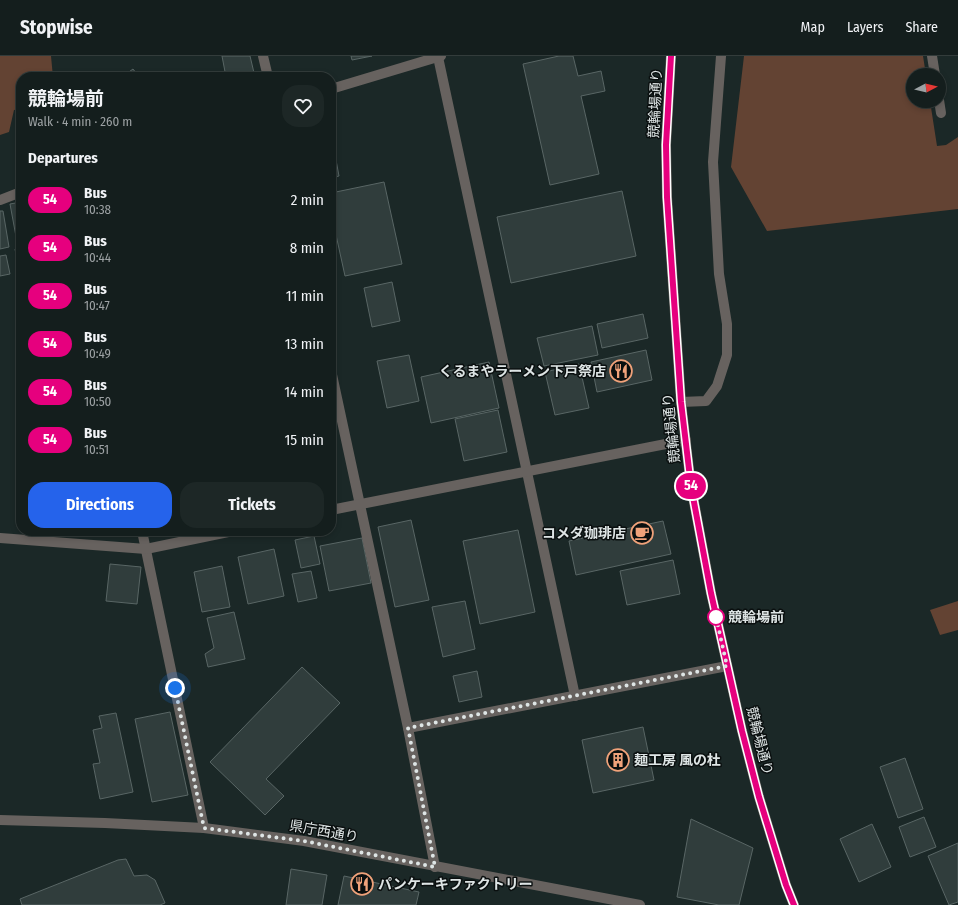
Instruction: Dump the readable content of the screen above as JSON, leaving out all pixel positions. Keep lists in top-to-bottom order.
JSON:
{
  "streets": {
    "street": ["競輪場通り", "県庁西通り"]
  },
  "places": {
    "restaurant": ["くるまやラーメン下戸祭店", "パンケーキファクトリー"],
    "cafe": ["コメダ珈琲店"],
    "other": ["競輪場前"],
    "building": ["麺工房 風の杜"]
  },
  "lines": ["bus line 54"],
  "north": "right",
  "page": {
    "header": "Stopwise",
    "nav": ["Map", "Layers", "Share"],
    "on_map": "54",
    "heading": [
      ["競輪場前", "Walk · 4 min · 260 m"],
      "Departures"
    ],
    "list": [
      {
        "mark": "54",
        "name": "Bus",
        "note": "10:38",
        "value": "2 min"
      },
      {
        "mark": "54",
        "name": "Bus",
        "note": "10:44",
        "value": "8 min"
      },
      {
        "mark": "54",
        "name": "Bus",
        "note": "10:47",
        "value": "11 min"
      },
      {
        "mark": "54",
        "name": "Bus",
        "note": "10:49",
        "value": "13 min"
      },
      {
        "mark": "54",
        "name": "Bus",
        "note": "10:50",
        "value": "14 min"
      },
      {
        "mark": "54",
        "name": "Bus",
        "note": "10:51",
        "value": "15 min"
      }
    ],
    "buttons": ["Directions", "Tickets"]
  }
}
